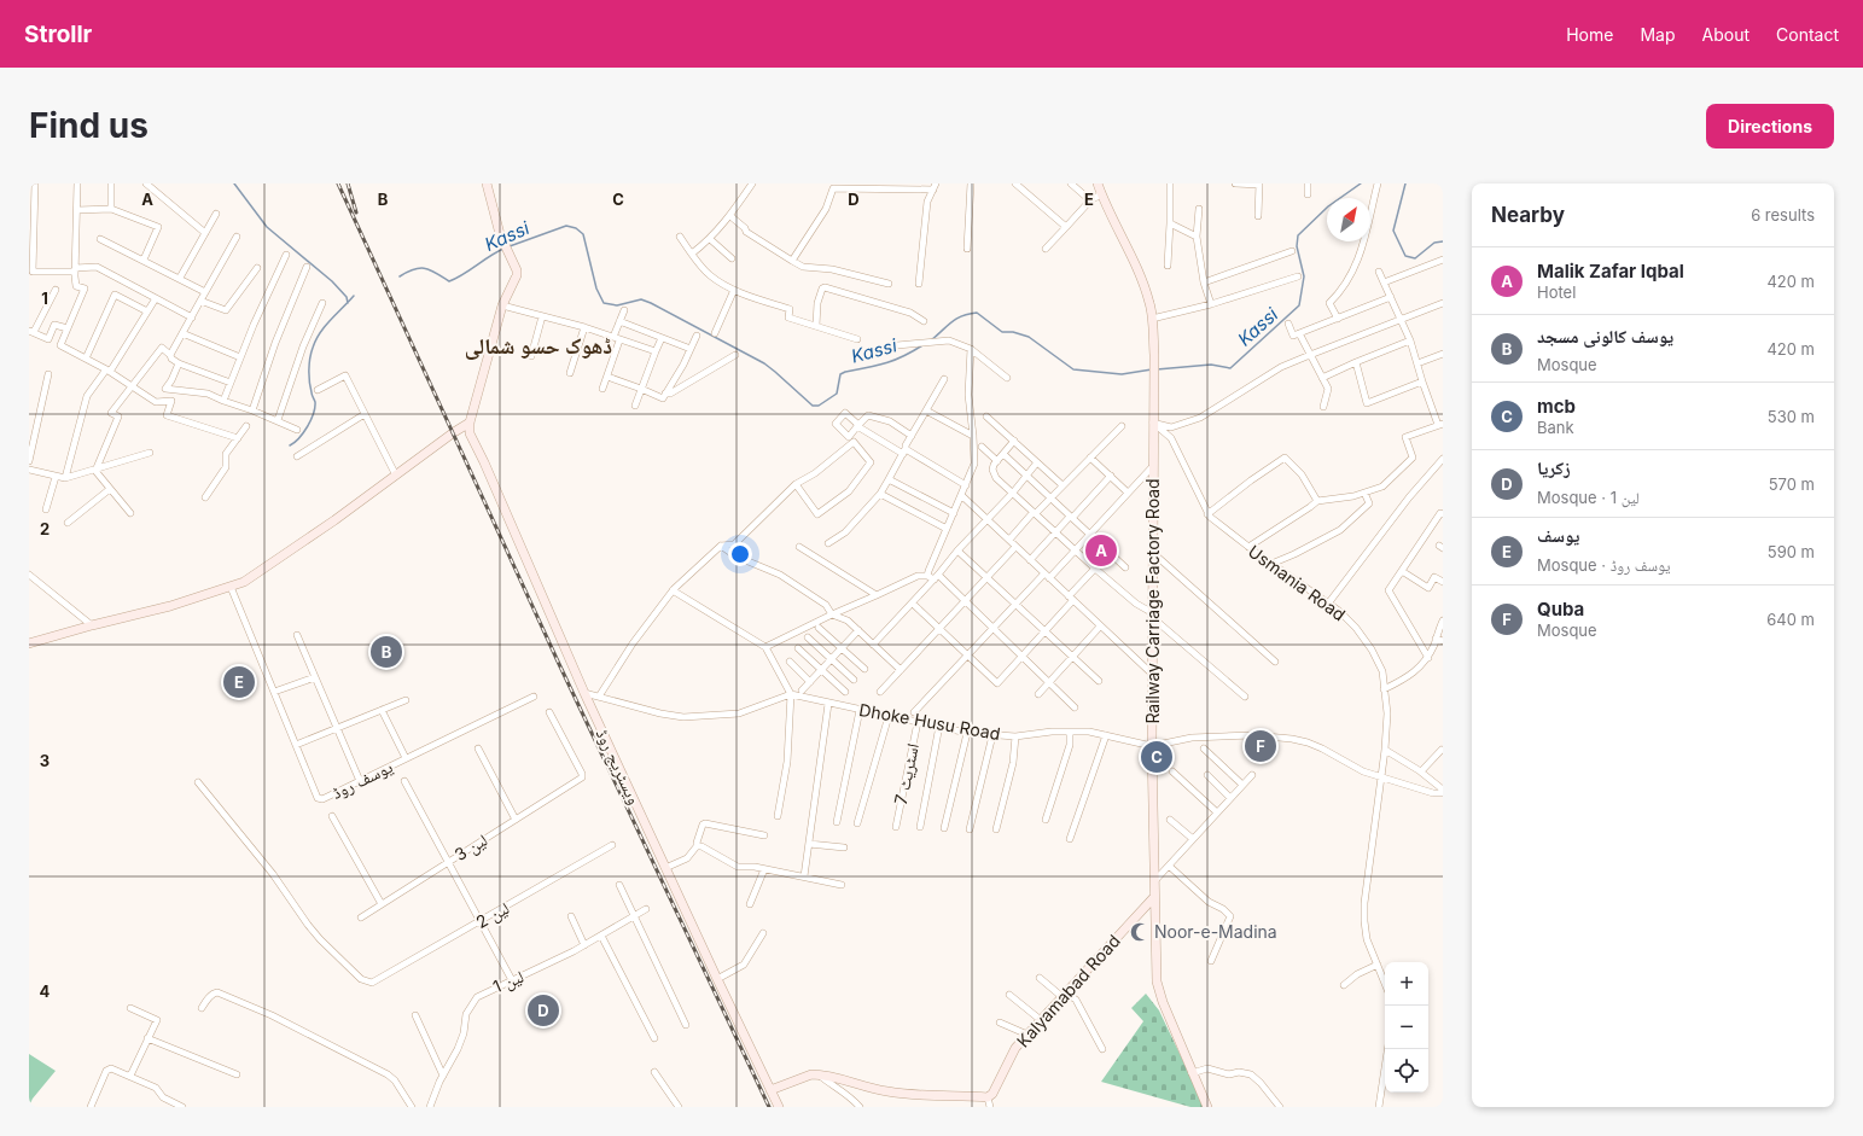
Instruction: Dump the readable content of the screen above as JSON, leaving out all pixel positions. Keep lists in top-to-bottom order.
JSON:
{
  "streets": {
    "main road": ["Railway Carriage Factory Road", "ویسٹریج روڈ", "Kalyamabad Road"],
    "street": [
      "Usmania Road",
      "Dhoke Husu Road",
      "اسٹریٹ 7",
      "یوسف روڈ",
      "لین 3",
      "لین 2",
      "لین 1"
    ]
  },
  "crossings": [
    ["Usmania Road", "Railway Carriage Factory Road"],
    ["Usmania Road", "Dhoke Husu Road"],
    ["Railway Carriage Factory Road", "Dhoke Husu Road"],
    ["Railway Carriage Factory Road", "Kalyamabad Road"],
    ["Dhoke Husu Road", "اسٹریٹ 7"]
  ],
  "districts": ["ڈھوک حسو شمالی"],
  "water": ["Kassi"],
  "places": {
    "mosque": ["Noor-e-Madina"]
  },
  "north": "top right",
  "page": {
    "header": "Strollr",
    "nav": [
      "Home",
      "Map",
      "About",
      "Contact"
    ],
    "buttons": "Directions",
    "title": "Find us",
    "heading": ["Nearby", "6 results"],
    "list": [
      {
        "mark": "A",
        "name": "Malik Zafar Iqbal",
        "note": "Hotel",
        "value": "420 m"
      },
      {
        "mark": "B",
        "name": "یوسف کالونی مسجد",
        "note": "Mosque",
        "value": "420 m"
      },
      {
        "mark": "C",
        "name": "mcb",
        "note": "Bank",
        "value": "530 m"
      },
      {
        "mark": "D",
        "name": "زکریا",
        "note": "Mosque · لین 1",
        "value": "570 m"
      },
      {
        "mark": "E",
        "name": "یوسف",
        "note": "Mosque · یوسف روڈ",
        "value": "590 m"
      },
      {
        "mark": "F",
        "name": "Quba",
        "note": "Mosque",
        "value": "640 m"
      }
    ],
    "pins": [
      "A",
      "B",
      "E",
      "F",
      "C",
      "D"
    ],
    "map_buttons": ["+", "−"]
  },
  "grid": {
    "columns": [
      "A",
      "B",
      "C",
      "D",
      "E"
    ],
    "rows": [
      "1",
      "2",
      "3",
      "4"
    ]
  }
}
